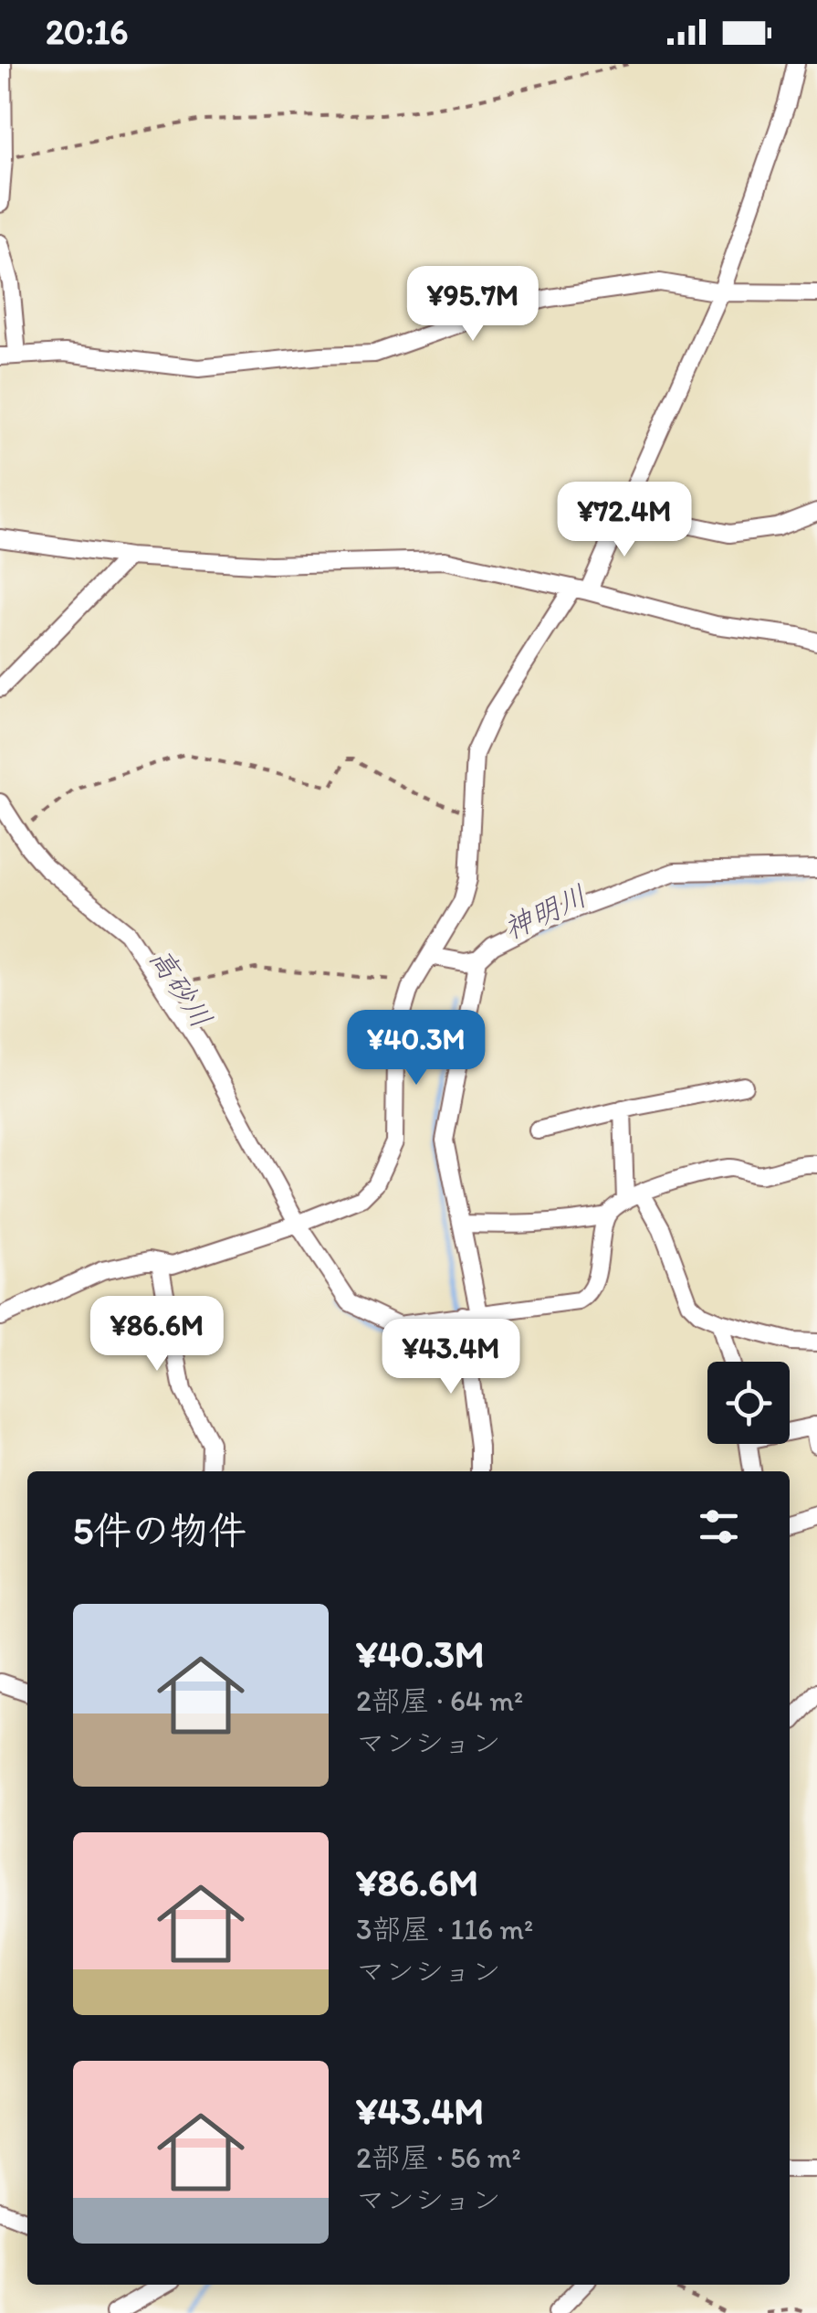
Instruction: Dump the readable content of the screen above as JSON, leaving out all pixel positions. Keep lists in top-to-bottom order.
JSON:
{
  "water": ["神明川", "高砂川"],
  "page": {
    "status": "20:16",
    "price": [
      "¥95.7M",
      "¥72.4M",
      "¥40.3M",
      "¥86.6M",
      "¥43.4M"
    ],
    "heading": "5件の物件",
    "list": [
      {
        "name": "¥40.3M",
        "note": "2部屋 · 64 m² · マンション"
      },
      {
        "name": "¥86.6M",
        "note": "3部屋 · 116 m² · マンション"
      },
      {
        "name": "¥43.4M",
        "note": "2部屋 · 56 m² · マンション"
      }
    ]
  }
}
